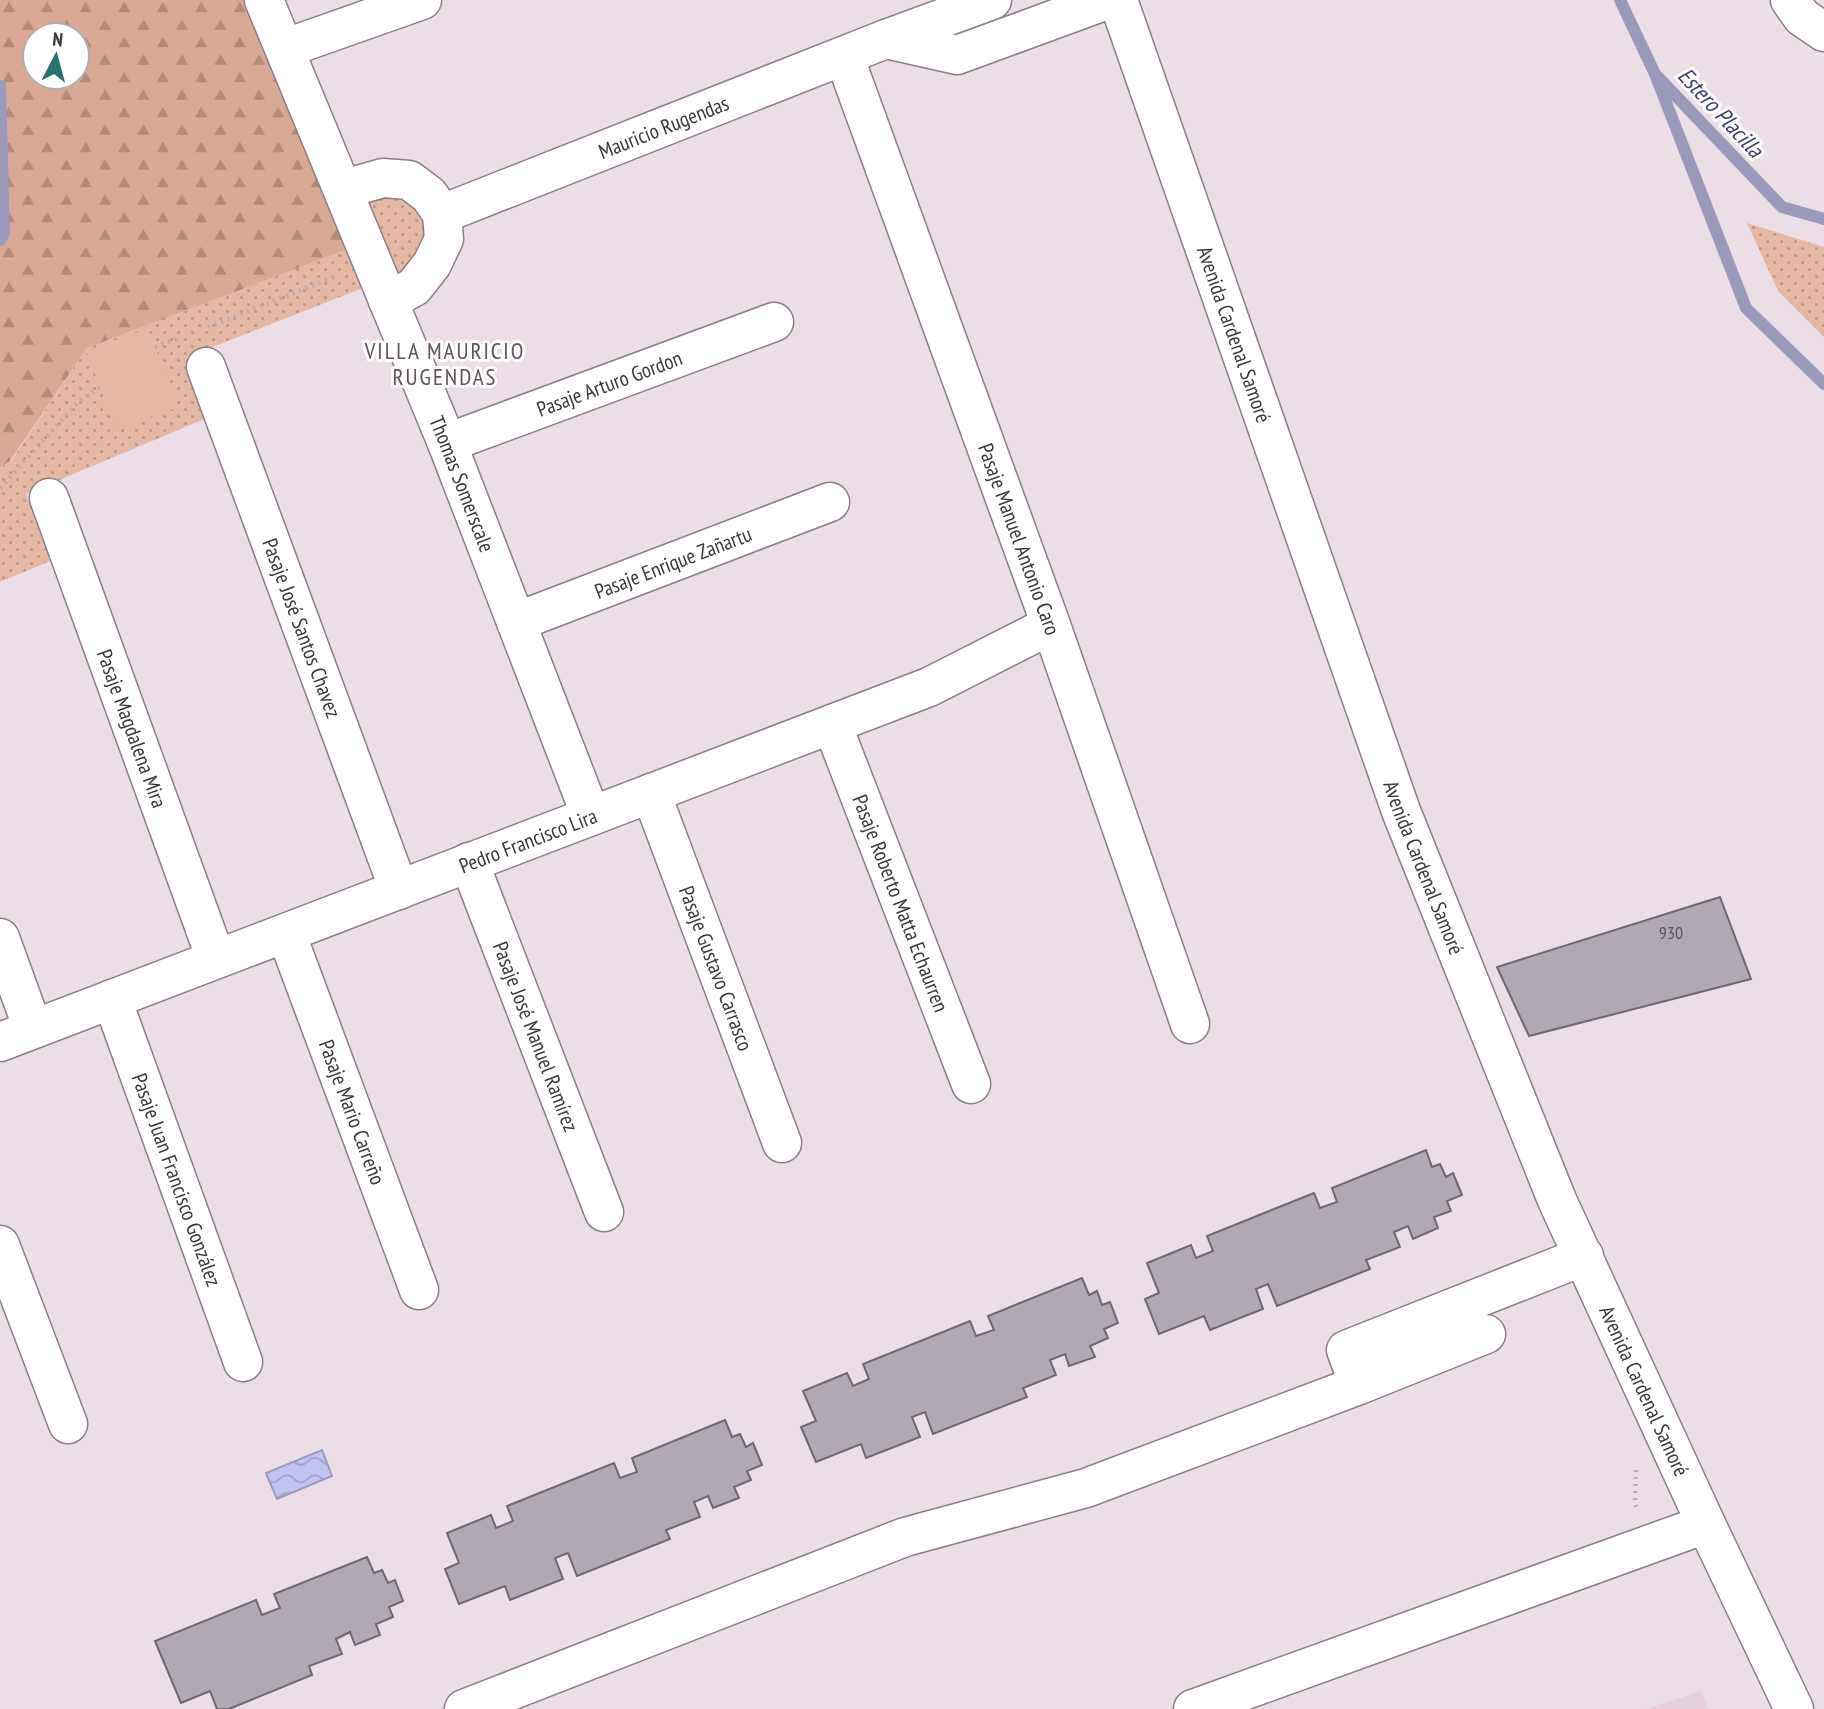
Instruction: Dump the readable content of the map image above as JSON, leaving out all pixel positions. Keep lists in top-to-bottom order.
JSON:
{
  "streets": {
    "street": [
      "Mauricio Rugendas",
      "Avenida Cardenal Samoré",
      "Pasaje Arturo Gordon",
      "Thomas Somerscale",
      "Pasaje Manuel Antonio Caro",
      "Pasaje Enrique Zañartu",
      "Pasaje José Santos Chavez",
      "Pasaje Magdalena Mira",
      "Pedro Francisco Lira",
      "Pasaje Roberto Matta Echaurren",
      "Pasaje Gustavo Carrasco",
      "Pasaje José Manuel Ramírez",
      "Pasaje Mario Carreño",
      "Pasaje Juan Francisco González"
    ]
  },
  "crossings": [
    ["Mauricio Rugendas", "Pasaje Manuel Antonio Caro"],
    ["Pasaje Arturo Gordon", "Thomas Somerscale"],
    ["Thomas Somerscale", "Pasaje Enrique Zañartu"],
    ["Thomas Somerscale", "Pedro Francisco Lira"],
    ["Pasaje Manuel Antonio Caro", "Pedro Francisco Lira"],
    ["Pasaje José Santos Chavez", "Pedro Francisco Lira"],
    ["Pasaje Magdalena Mira", "Pedro Francisco Lira"],
    ["Pedro Francisco Lira", "Pasaje Roberto Matta Echaurren"],
    ["Pedro Francisco Lira", "Pasaje Gustavo Carrasco"],
    ["Pedro Francisco Lira", "Pasaje José Manuel Ramírez"],
    ["Pedro Francisco Lira", "Pasaje Mario Carreño"],
    ["Pedro Francisco Lira", "Pasaje Juan Francisco González"]
  ],
  "districts": ["VILLA MAURICIO RUGENDAS"],
  "water": ["Estero Placilla"],
  "house_numbers": ["930"],
  "north": "top"
}
